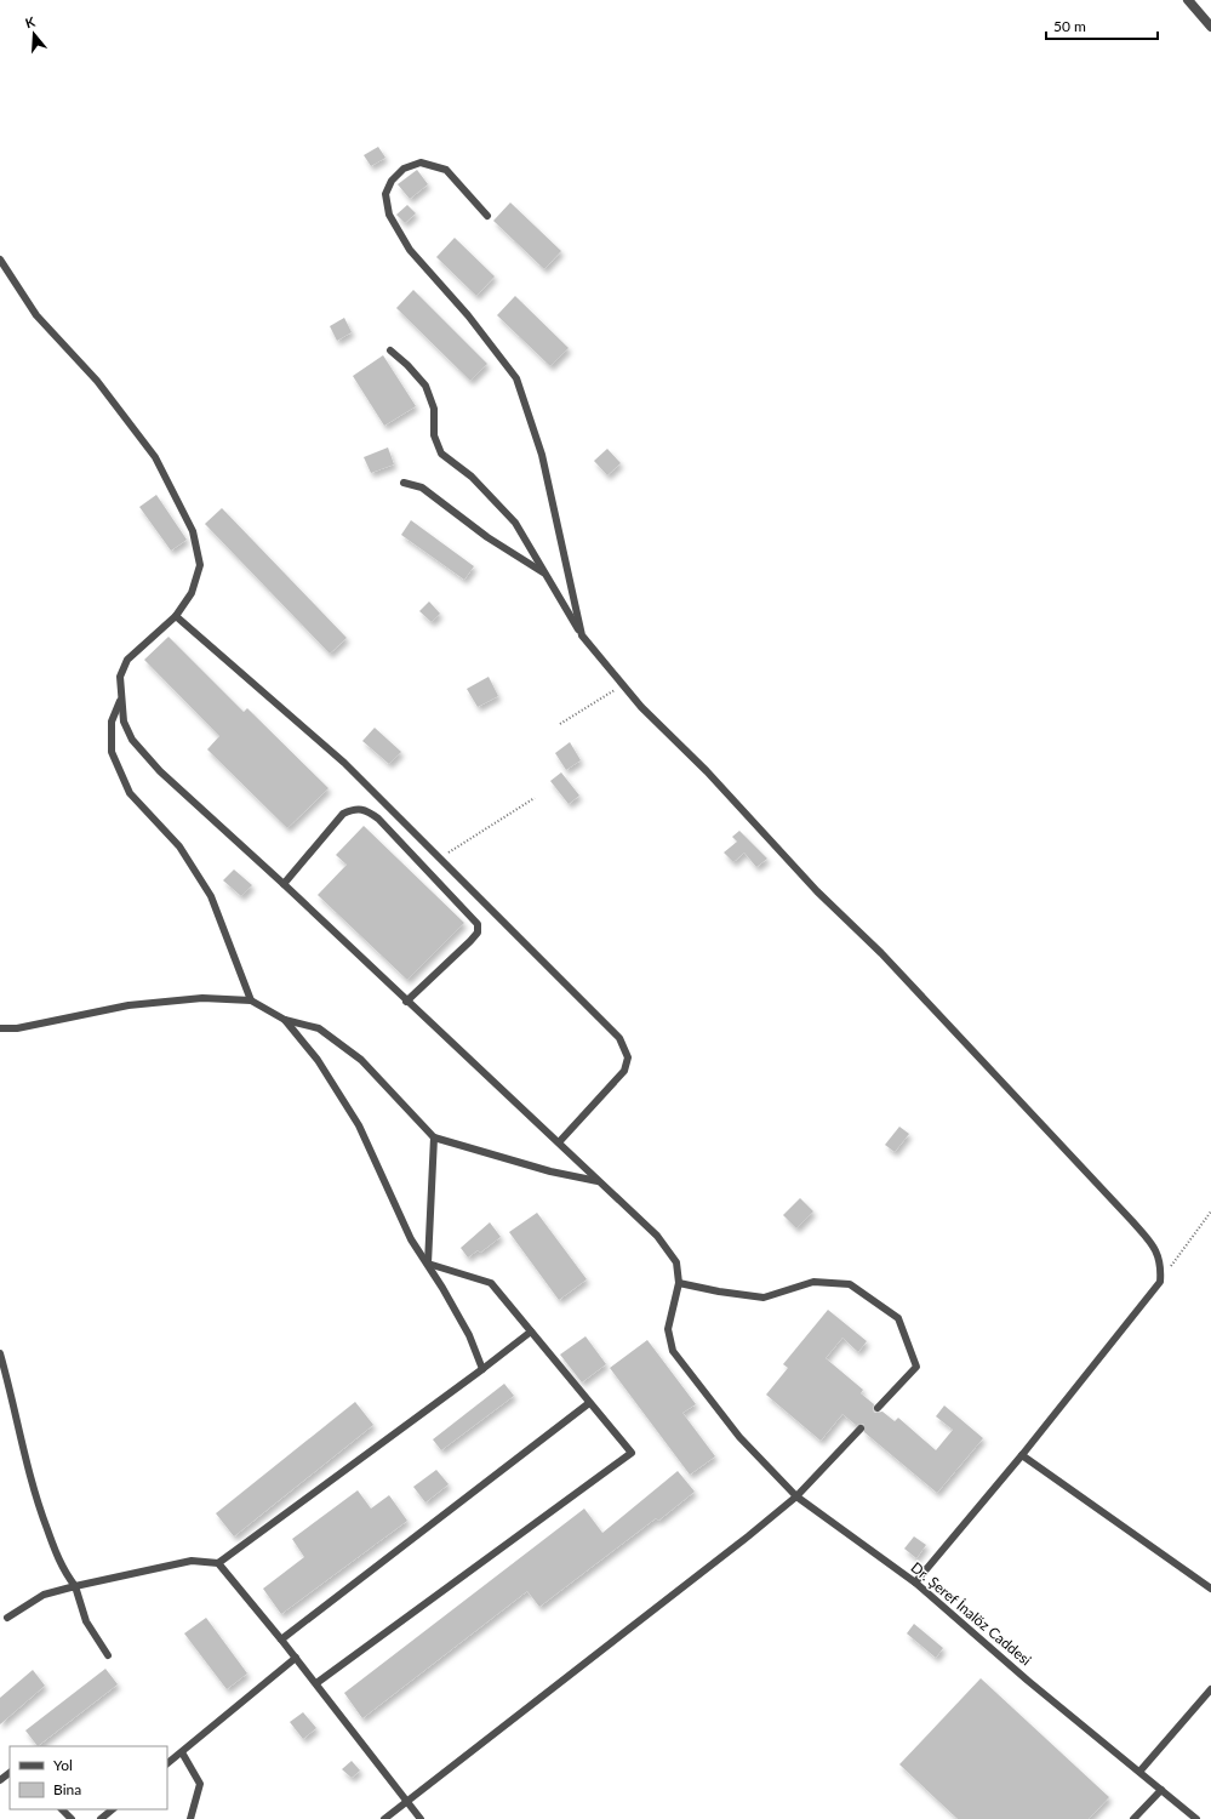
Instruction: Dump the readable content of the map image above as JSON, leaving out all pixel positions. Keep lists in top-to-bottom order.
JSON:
{
  "streets": {
    "lane": ["Dr. Şeref İnalöz Caddesi"]
  },
  "legend": ["Yol", "Bina"],
  "scale_bar": "50 m",
  "north": "top"
}
